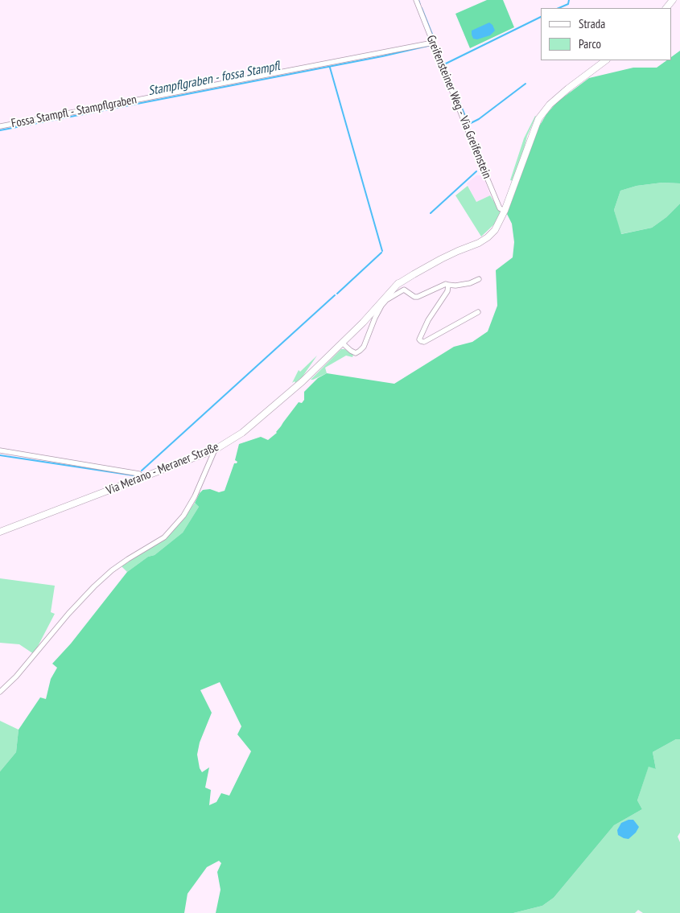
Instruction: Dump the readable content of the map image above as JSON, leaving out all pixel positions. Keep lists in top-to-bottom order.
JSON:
{
  "streets": {
    "main road": ["Via Merano - Meraner Straße"],
    "street": ["Greifensteiner Weg - Via Greifenstein", "Fossa Stampfl - Stampflgraben"]
  },
  "crossings": [
    ["Greifensteiner Weg - Via Greifenstein", "Fossa Stampfl - Stampflgraben"],
    ["Greifensteiner Weg - Via Greifenstein", "Via Merano - Meraner Straße"]
  ],
  "water": ["Stampflgraben - fossa Stampfl"],
  "legend": ["Strada", "Parco"]
}
